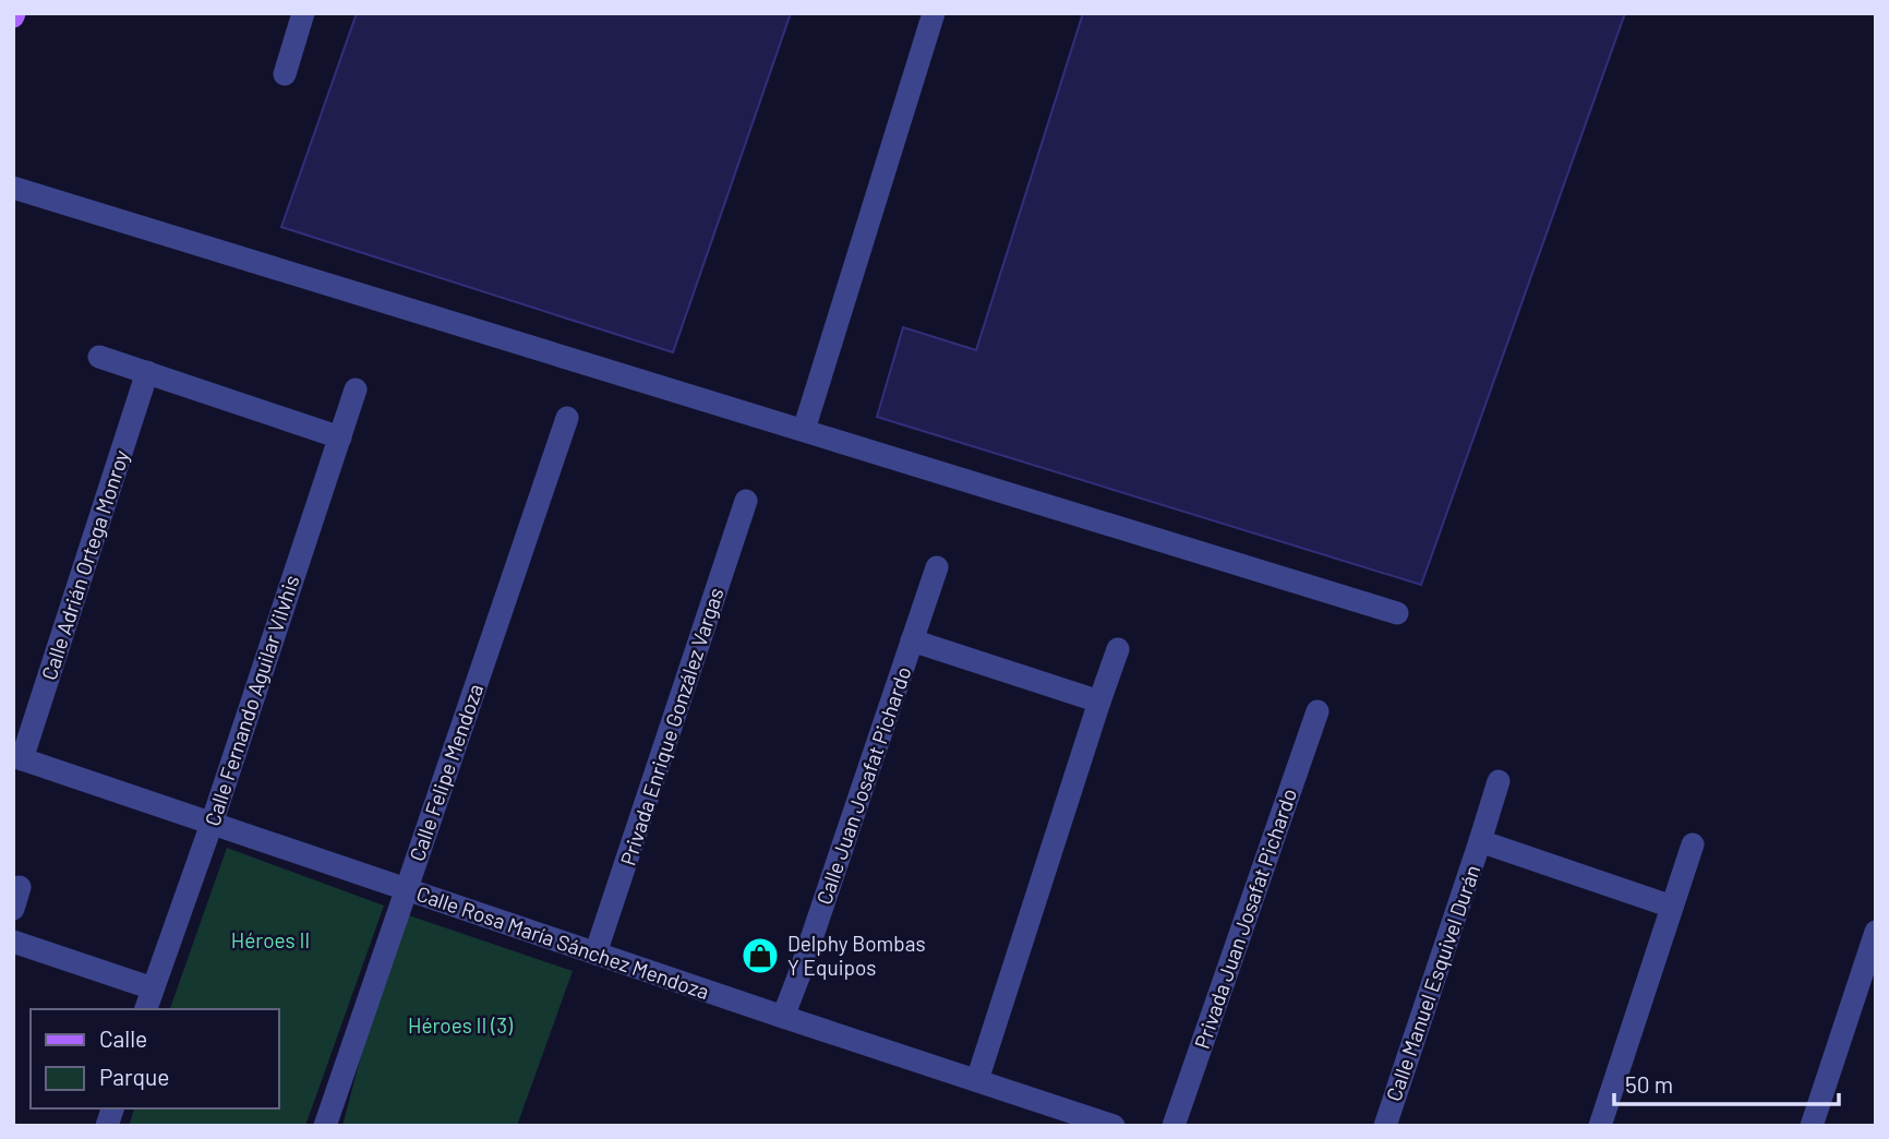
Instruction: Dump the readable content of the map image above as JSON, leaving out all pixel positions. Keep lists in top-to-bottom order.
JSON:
{
  "streets": {
    "street": [
      "Calle Adrián Ortega Monroy",
      "Calle Fernando Aguilar Vilvhis",
      "Privada Enrique González Vargas",
      "Calle Felipe Mendoza",
      "Calle Juan Josafat Pichardo",
      "Privada Juan Josafat Pichardo",
      "Calle Rosa María Sánchez Mendoza",
      "Calle Manuel Esquivel Durán"
    ]
  },
  "crossings": [
    ["Calle Adrián Ortega Monroy", "Calle Rosa María Sánchez Mendoza"],
    ["Calle Fernando Aguilar Vilvhis", "Calle Rosa María Sánchez Mendoza"],
    ["Privada Enrique González Vargas", "Calle Rosa María Sánchez Mendoza"],
    ["Calle Felipe Mendoza", "Calle Rosa María Sánchez Mendoza"],
    ["Calle Juan Josafat Pichardo", "Calle Rosa María Sánchez Mendoza"]
  ],
  "parks": ["Héroes II", "Héroes II (3)"],
  "places": {
    "shop": ["Delphy Bombas Y Equipos"]
  },
  "legend": ["Calle", "Parque"],
  "scale_bar": "50 m"
}
